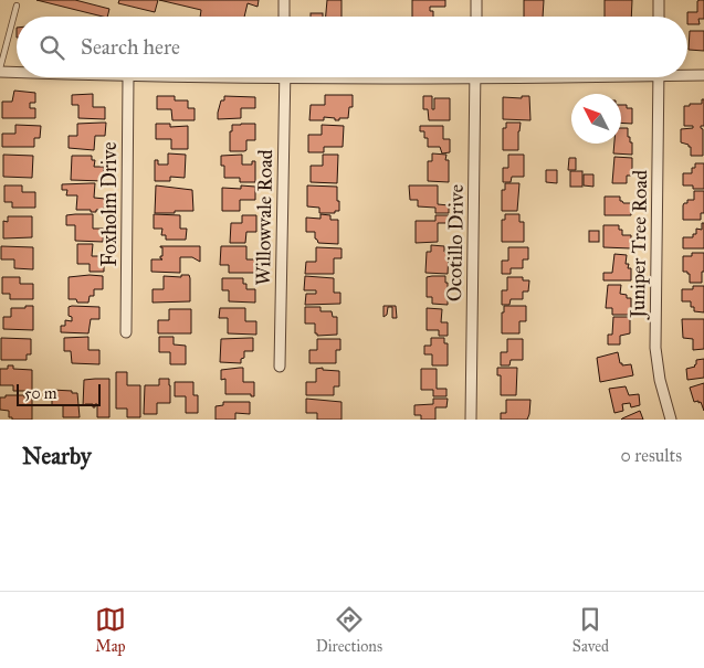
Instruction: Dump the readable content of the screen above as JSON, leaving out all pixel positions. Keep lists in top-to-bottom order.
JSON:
{
  "streets": {
    "street": [
      "Foxholm Drive",
      "Willowvale Road",
      "Ocotillo Drive",
      "Juniper Tree Road"
    ]
  },
  "scale_bar": "50 m",
  "north": "top left",
  "page": {
    "search": "Search here",
    "scale": "50 m",
    "heading": ["Nearby", "0 results"],
    "nav": ["Map", "Directions", "Saved"]
  }
}
